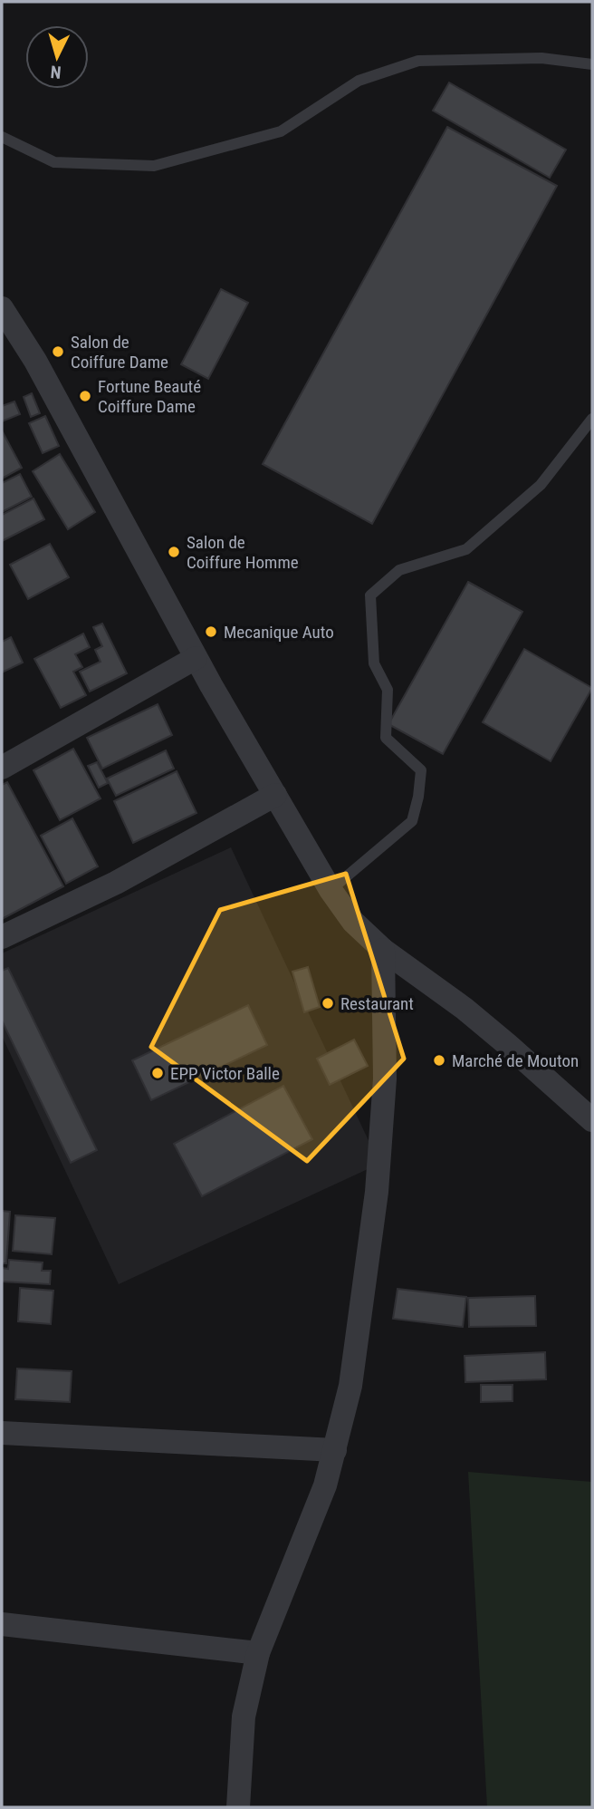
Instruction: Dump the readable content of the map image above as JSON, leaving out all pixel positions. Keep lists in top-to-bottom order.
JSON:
{
  "places": [
    "Salon de Coiffure Dame",
    "Fortune Beauté Coiffure Dame",
    "Salon de Coiffure Homme",
    "Mecanique Auto",
    "Restaurant",
    "Marché de Mouton",
    "EPP Victor Balle"
  ],
  "north": "bottom"
}
